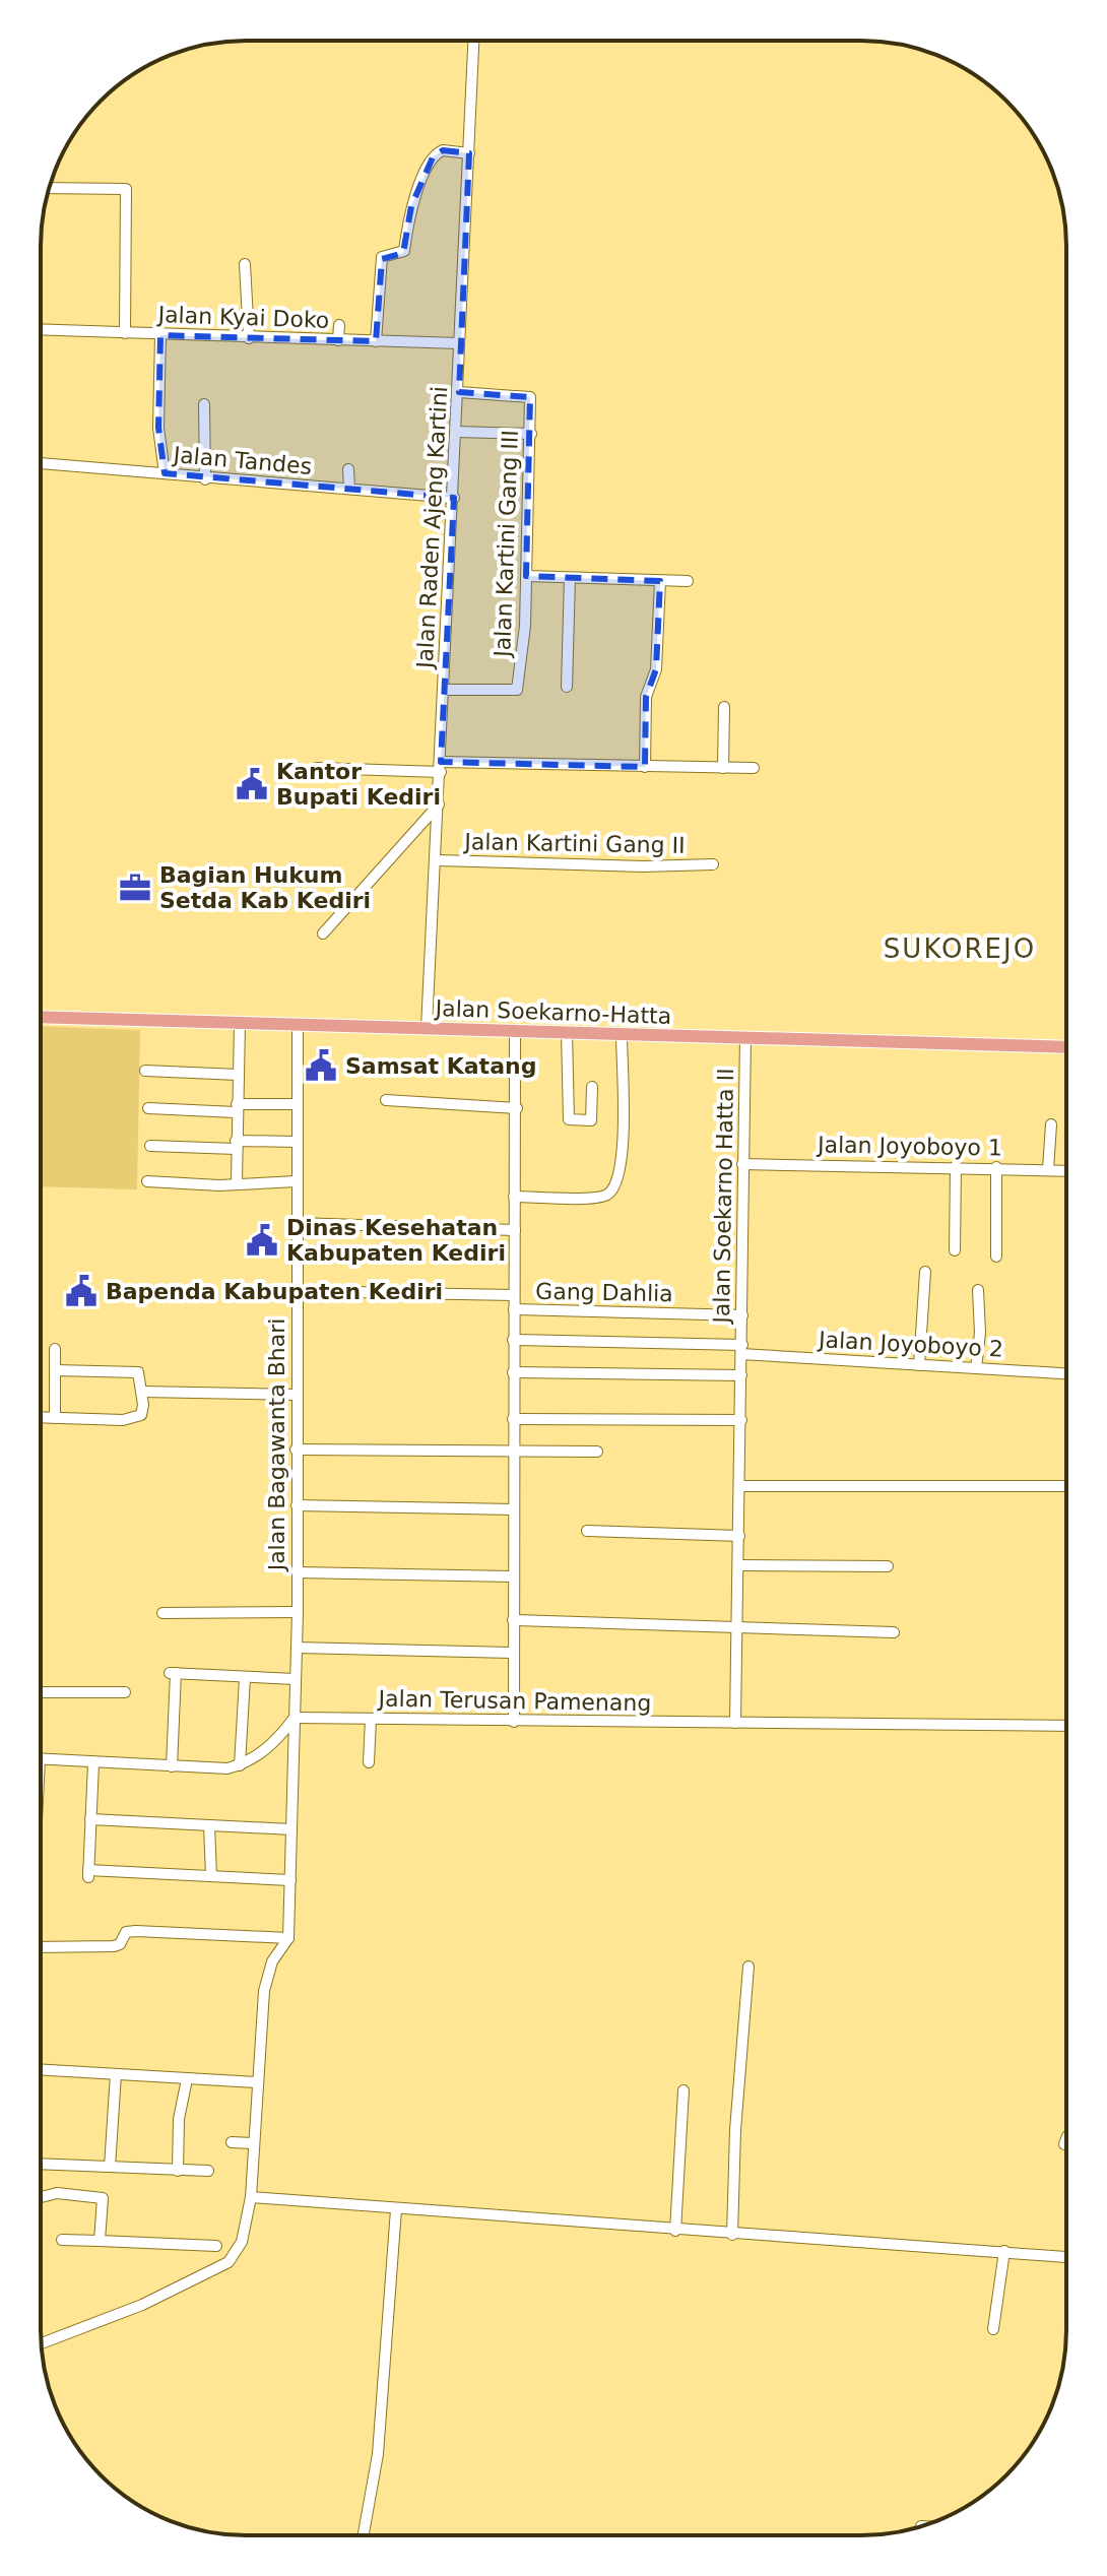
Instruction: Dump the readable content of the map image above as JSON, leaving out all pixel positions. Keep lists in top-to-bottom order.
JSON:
{
  "streets": {
    "main road": ["Jalan Soekarno-Hatta"],
    "street": [
      "Jalan Kyai Doko",
      "Jalan Tandes",
      "Jalan Raden Ajeng Kartini",
      "Jalan Kartini Gang III",
      "Jalan Kartini Gang II",
      "Jalan Joyoboyo 1",
      "Jalan Soekarno Hatta II",
      "Gang Dahlia",
      "Jalan Joyoboyo 2",
      "Jalan Bagawanta Bhari",
      "Jalan Terusan Pamenang"
    ]
  },
  "crossings": [
    ["Jalan Kyai Doko", "Jalan Raden Ajeng Kartini"],
    ["Jalan Tandes", "Jalan Raden Ajeng Kartini"],
    ["Jalan Raden Ajeng Kartini", "Jalan Kartini Gang III"],
    ["Jalan Raden Ajeng Kartini", "Jalan Kartini Gang II"],
    ["Jalan Raden Ajeng Kartini", "Jalan Soekarno-Hatta"],
    ["Jalan Soekarno-Hatta", "Jalan Soekarno Hatta II"],
    ["Jalan Soekarno-Hatta", "Jalan Bagawanta Bhari"],
    ["Jalan Joyoboyo 1", "Jalan Soekarno Hatta II"],
    ["Jalan Soekarno Hatta II", "Gang Dahlia"],
    ["Jalan Soekarno Hatta II", "Jalan Joyoboyo 2"],
    ["Jalan Soekarno Hatta II", "Jalan Terusan Pamenang"],
    ["Jalan Bagawanta Bhari", "Jalan Terusan Pamenang"]
  ],
  "districts": ["SUKOREJO"],
  "places": {
    "public building": [
      "Kantor Bupati Kediri",
      "Samsat Katang",
      "Dinas Kesehatan Kabupaten Kediri",
      "Bapenda Kabupaten Kediri"
    ],
    "office": ["Bagian Hukum Setda Kab Kediri"]
  }
}
